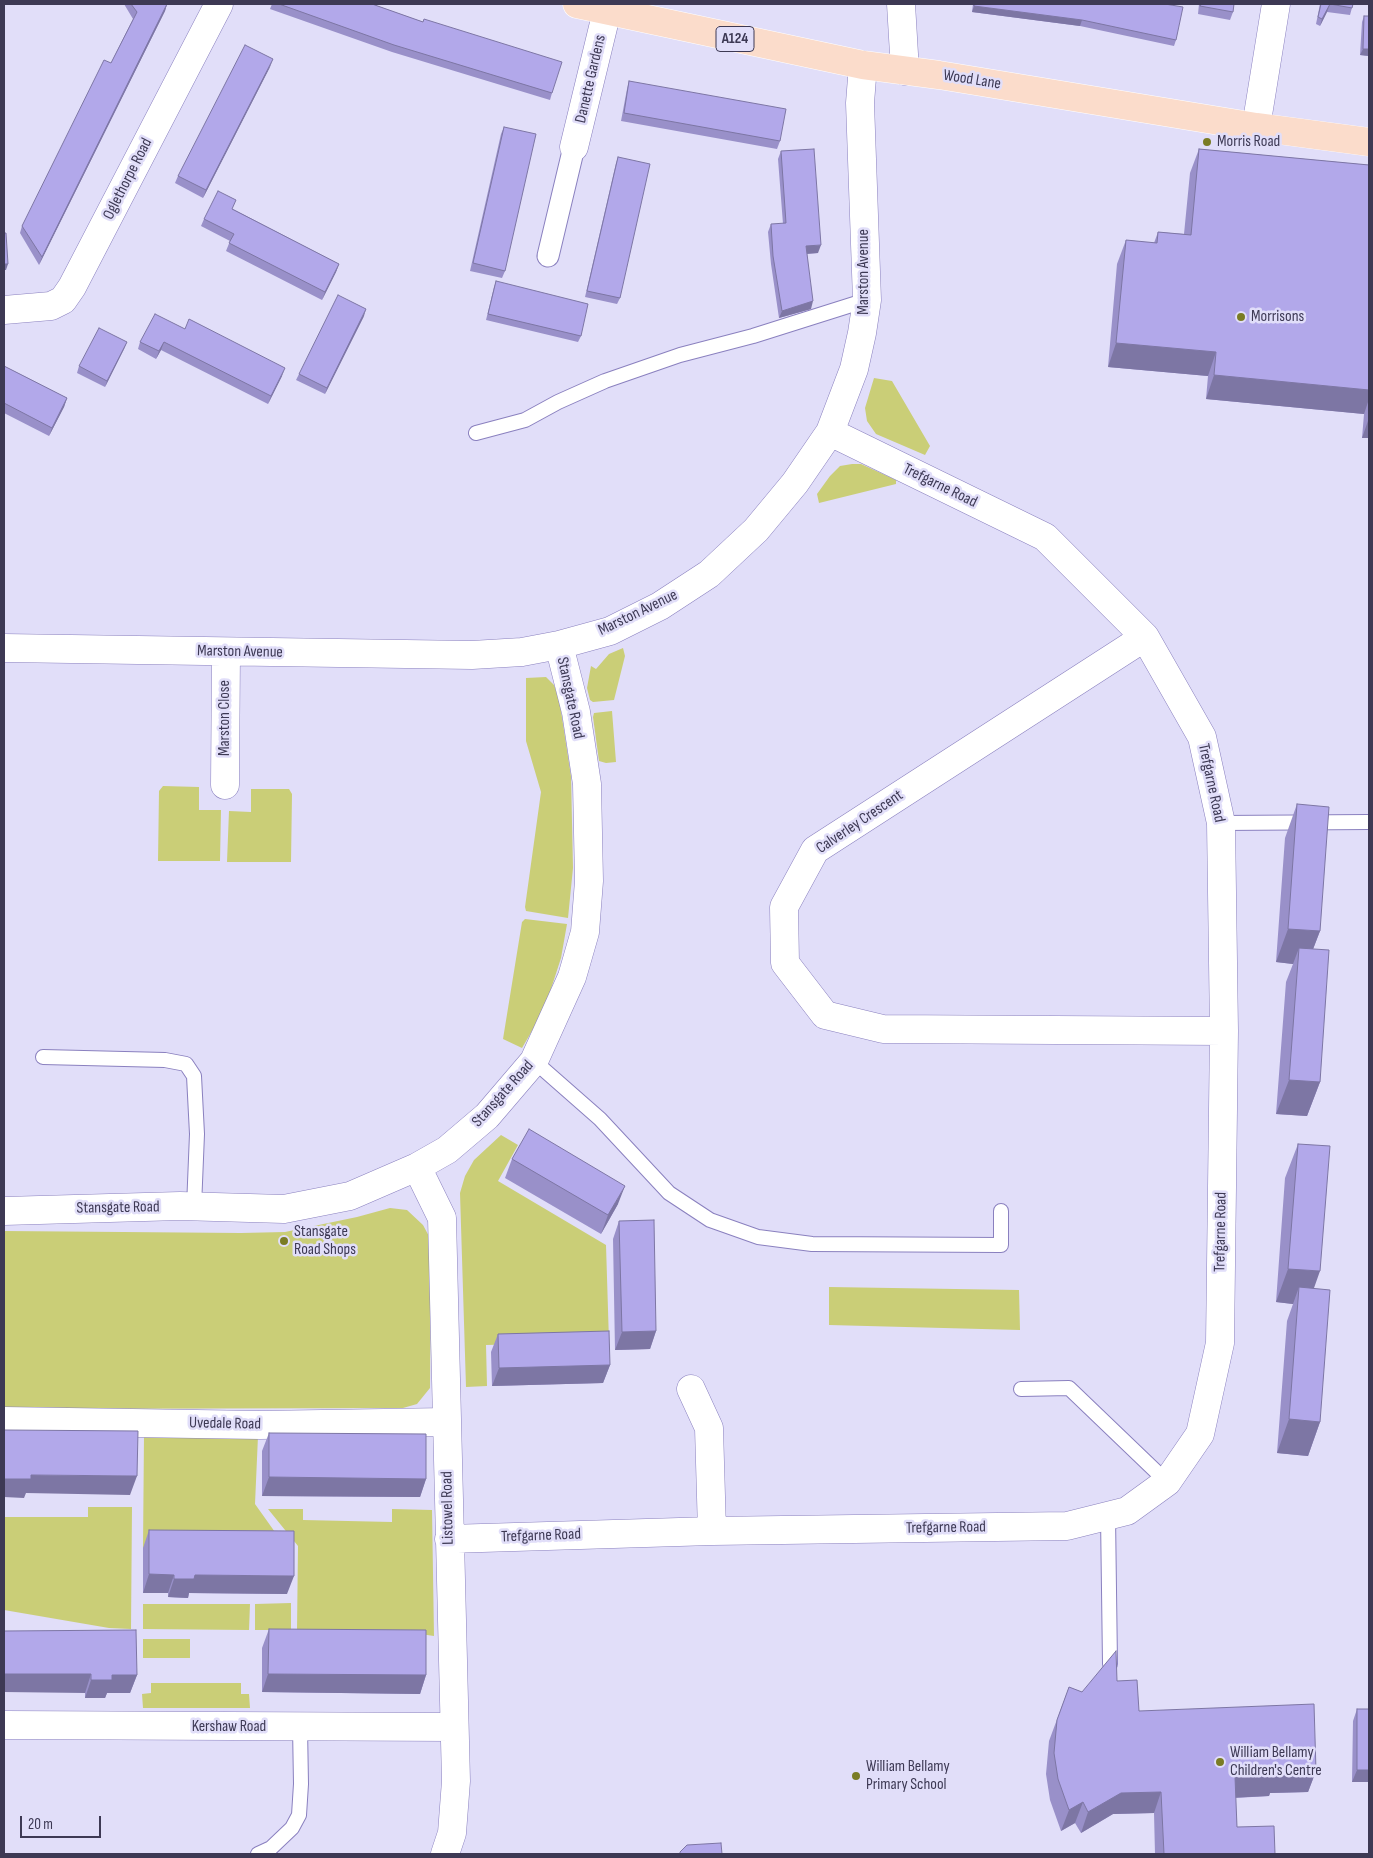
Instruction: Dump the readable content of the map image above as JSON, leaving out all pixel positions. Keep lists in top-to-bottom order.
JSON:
{
  "streets": {
    "main road": ["A124", "Wood Lane"],
    "street": [
      "Danette Gardens",
      "Oglethorpe Road",
      "Marston Avenue",
      "Trefgarne Road",
      "Stansgate Road",
      "Marston Close",
      "Calverley Crescent",
      "Uvedale Road",
      "Listowel Road",
      "Kershaw Road"
    ]
  },
  "crossings": [
    ["Danette Gardens", "Wood Lane"],
    ["Wood Lane", "Marston Avenue"],
    ["Marston Avenue", "Trefgarne Road"],
    ["Marston Avenue", "Stansgate Road"],
    ["Marston Avenue", "Marston Close"],
    ["Trefgarne Road", "Calverley Crescent"],
    ["Trefgarne Road", "Listowel Road"],
    ["Stansgate Road", "Listowel Road"],
    ["Uvedale Road", "Listowel Road"],
    ["Listowel Road", "Kershaw Road"]
  ],
  "places": [
    "Morris Road",
    "Morrisons",
    "Stansgate Road Shops",
    "William Bellamy Children's Centre",
    "William Bellamy Primary School"
  ],
  "scale_bar": "20 m"
}
